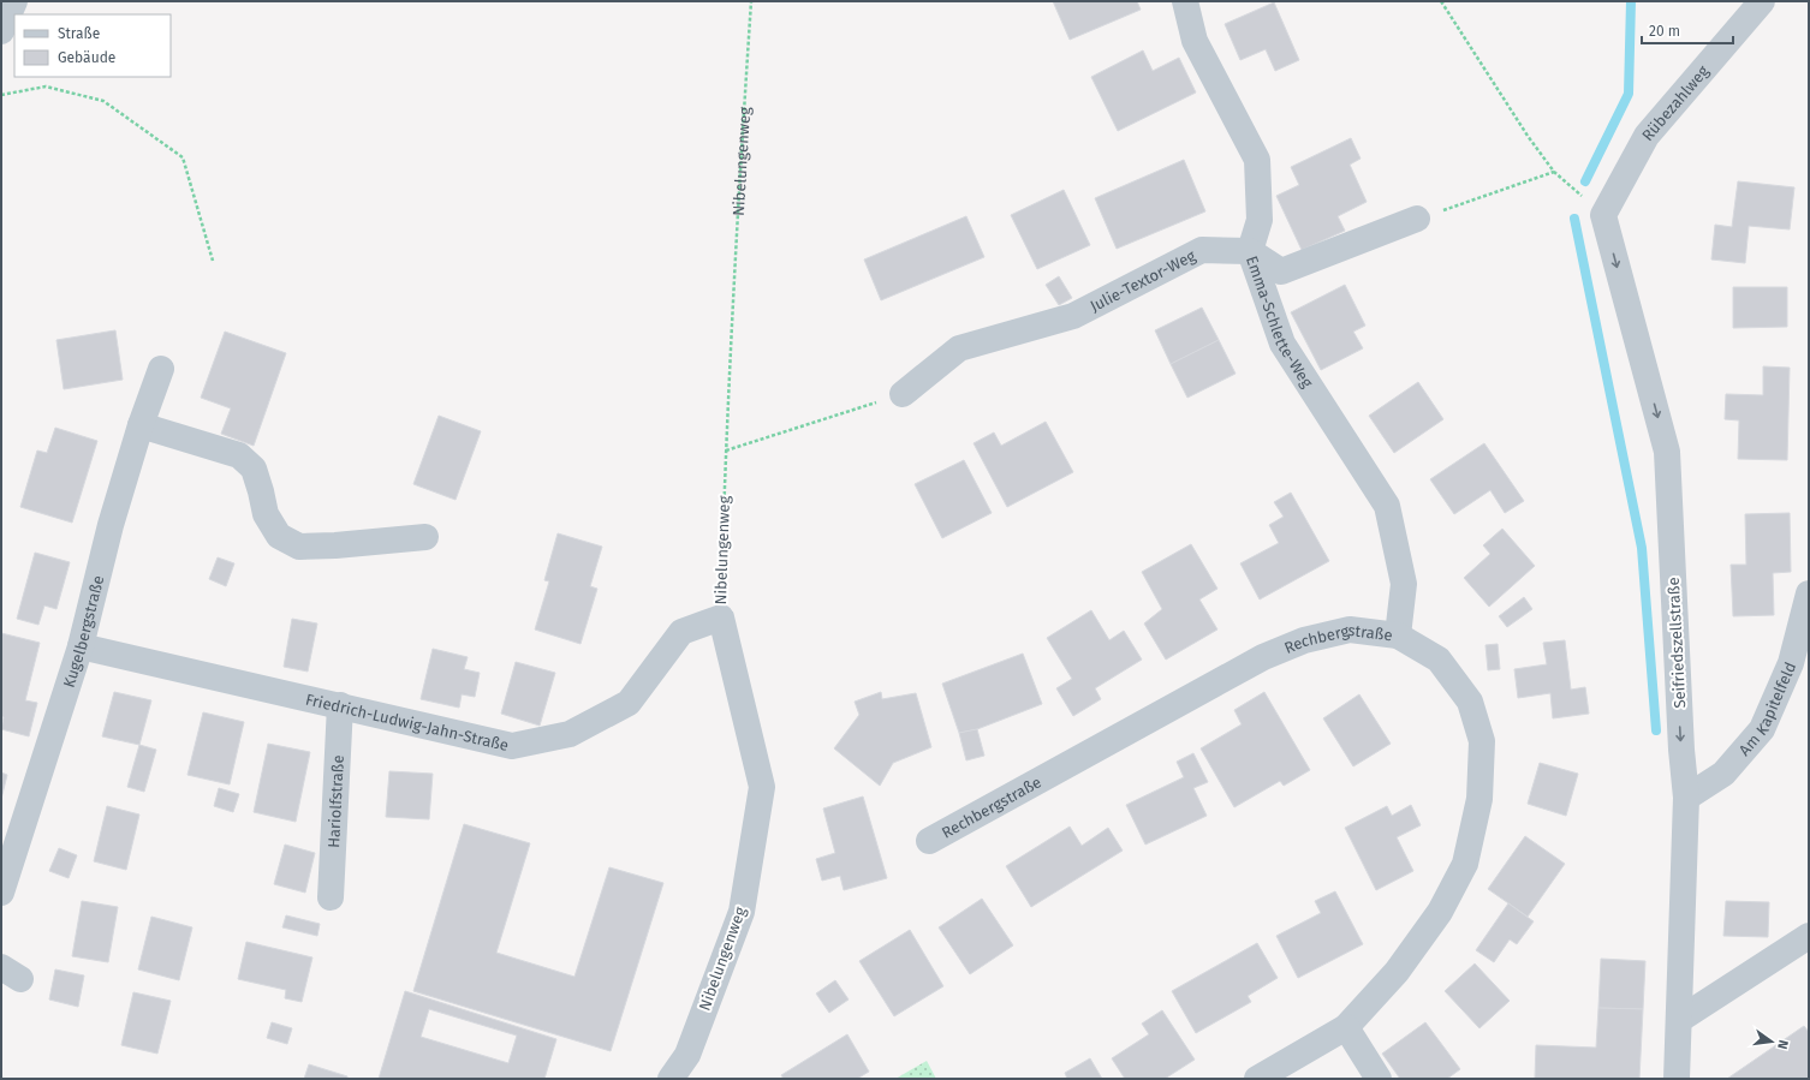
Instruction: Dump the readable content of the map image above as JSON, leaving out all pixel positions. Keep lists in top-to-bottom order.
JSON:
{
  "streets": {
    "street": [
      "Rübezahlweg",
      "Nibelungenweg",
      "Julie-Textor-Weg",
      "Emma-Schlette-Weg",
      "Kugelbergstraße",
      "Seifriedszellstraße",
      "Rechbergstraße",
      "Am Kapitelfeld",
      "Friedrich-Ludwig-Jahn-Straße",
      "Hariolfstraße"
    ]
  },
  "crossings": [
    ["Rübezahlweg", "Seifriedszellstraße"],
    ["Nibelungenweg", "Friedrich-Ludwig-Jahn-Straße"],
    ["Julie-Textor-Weg", "Emma-Schlette-Weg"],
    ["Emma-Schlette-Weg", "Rechbergstraße"],
    ["Kugelbergstraße", "Friedrich-Ludwig-Jahn-Straße"],
    ["Seifriedszellstraße", "Am Kapitelfeld"],
    ["Friedrich-Ludwig-Jahn-Straße", "Hariolfstraße"]
  ],
  "one_way": ["Seifriedszellstraße"],
  "legend": ["Straße", "Gebäude"],
  "scale_bar": "20 m",
  "north": "right"
}
